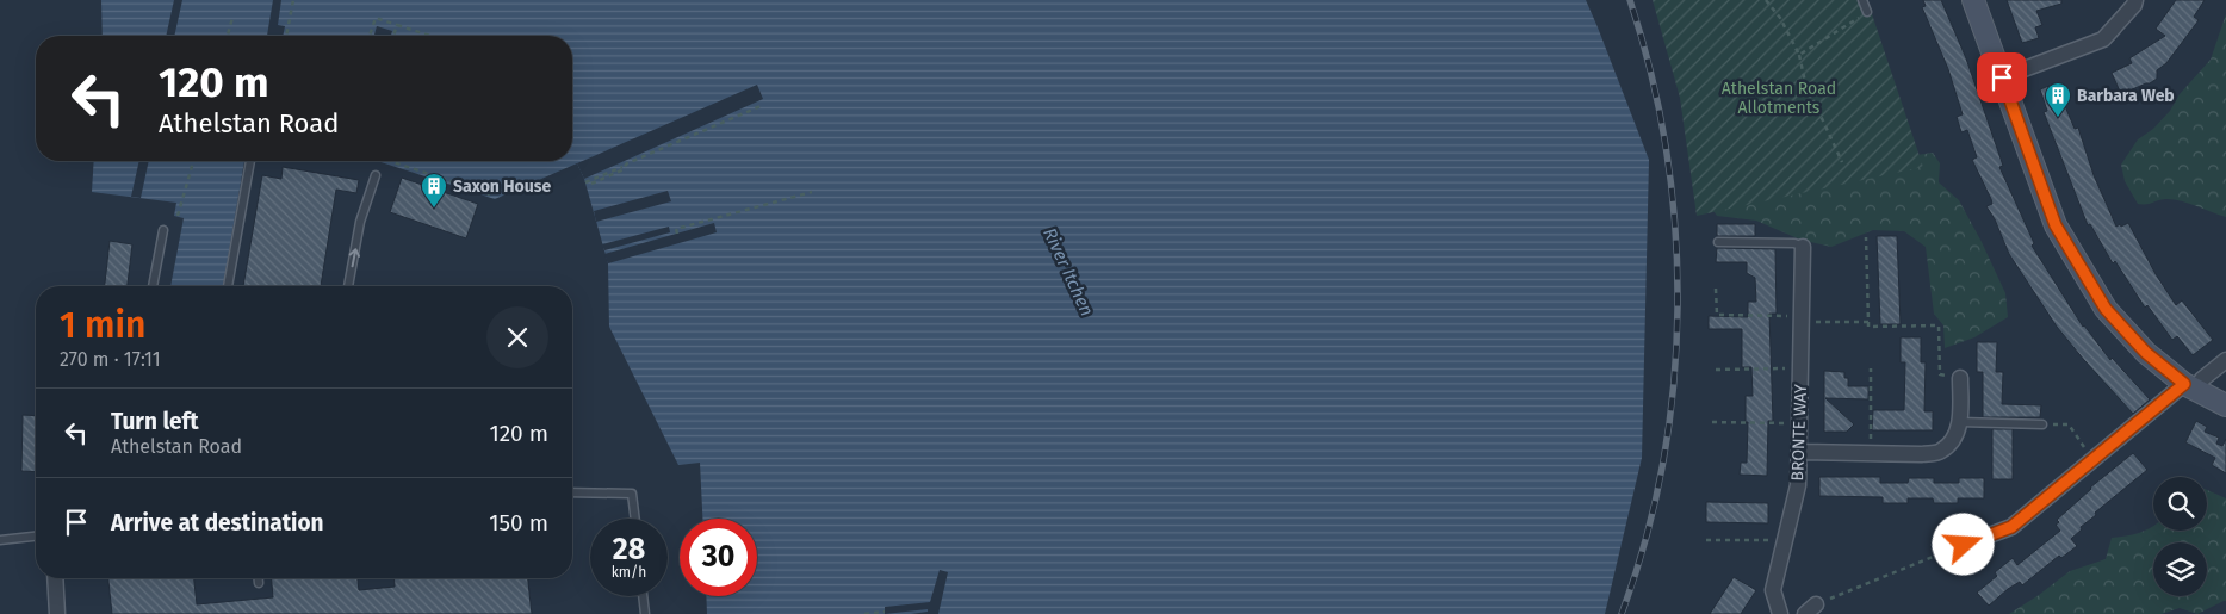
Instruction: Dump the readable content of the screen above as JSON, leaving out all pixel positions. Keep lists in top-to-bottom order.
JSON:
{
  "streets": {
    "street": ["BRONTE WAY"]
  },
  "water": ["River Itchen"],
  "parks": ["Athelstan Road Allotments"],
  "places": {
    "building": ["Barbara Web", "Saxon House"]
  },
  "page": {
    "turn": ["120 m", "Athelstan Road"],
    "heading": ["1 min", "270 m · 17:11"],
    "list": [
      {
        "name": "Turn left",
        "note": "Athelstan Road",
        "value": "120 m"
      },
      {
        "name": "Arrive at destination",
        "value": "150 m"
      }
    ],
    "speed": "28 km/h",
    "limit": "30"
  }
}
